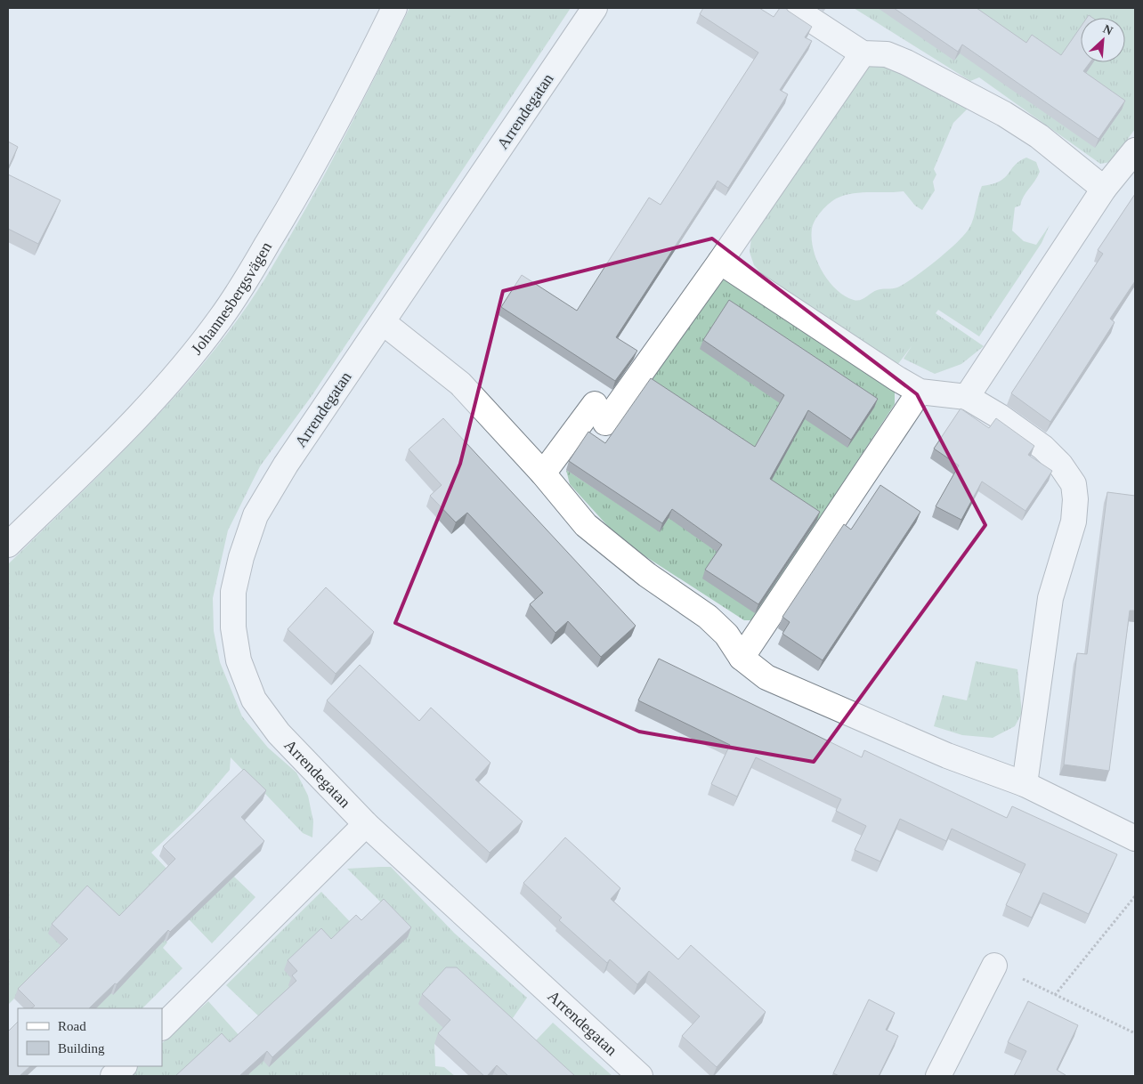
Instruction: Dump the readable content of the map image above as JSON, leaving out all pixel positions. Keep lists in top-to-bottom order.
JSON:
{
  "streets": {
    "street": ["Arrendegatan", "Johannesbergsvägen"]
  },
  "legend": ["Road", "Building"],
  "north": "top right"
}
